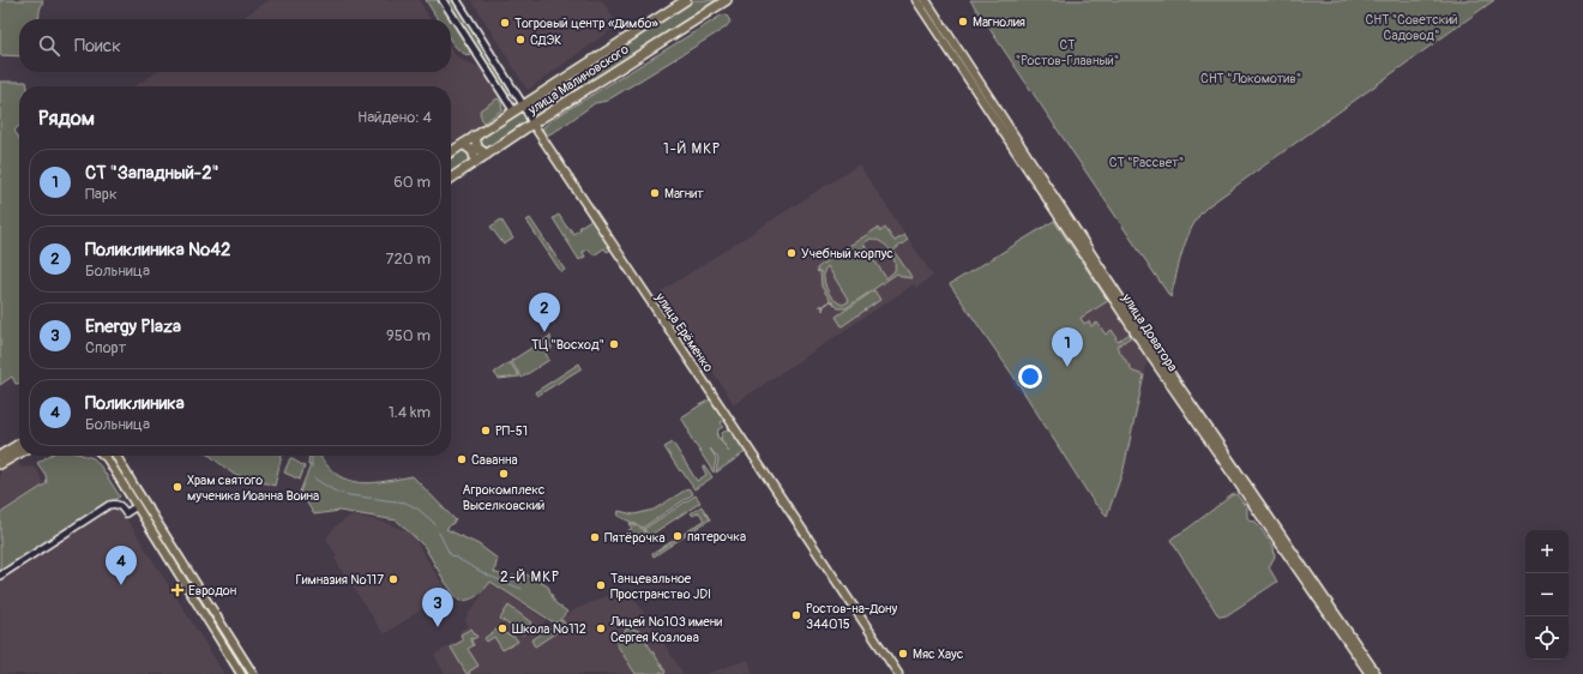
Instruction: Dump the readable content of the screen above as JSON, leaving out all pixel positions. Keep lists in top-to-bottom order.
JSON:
{
  "streets": {
    "highway": ["улица Малиновского"],
    "main road": ["улица Ерёменко", "улица Доватора"]
  },
  "crossings": [
    ["улица Малиновского", "улица Ерёменко"]
  ],
  "districts": ["1-Й МКР", "2-Й МКР"],
  "parks": [
    "СНТ \"Советский Садовод\"",
    "СТ \"Ростов-Главный\"",
    "СНТ \"Локомотив\"",
    "СТ \"Рассвет\""
  ],
  "places": {
    "other": [
      "Магнолия",
      "Тогровый центр «Димбо»",
      "СДЭК",
      "Магнит",
      "Учебный корпус",
      "ТЦ \"Восход\"",
      "РП-51",
      "Саванна",
      "Агрокомплекс Выселковский",
      "Храм святого мученика Иоанна Воина",
      "пятерочка",
      "Пятёрочка",
      "Гимназия №117",
      "Танцевальное Пространство JDI",
      "Ростов-на-Дону 344015",
      "Школа №112",
      "Лицей №103 имени Сергея Козлова",
      "Мяс Хаус"
    ],
    "health": ["Евродон"]
  },
  "page": {
    "search": "Поиск",
    "heading": ["Рядом", "Найдено: 4"],
    "list": [
      {
        "mark": "1",
        "name": "СТ \"Западный-2\"",
        "note": "Парк",
        "value": "60 m"
      },
      {
        "mark": "2",
        "name": "Поликлиника №42",
        "note": "Больница",
        "value": "720 m"
      },
      {
        "mark": "3",
        "name": "Energy Plaza",
        "note": "Спорт",
        "value": "950 m"
      },
      {
        "mark": "4",
        "name": "Поликлиника",
        "note": "Больница",
        "value": "1.4 km"
      }
    ],
    "pins": [
      "2",
      "1",
      "4",
      "3"
    ],
    "map_buttons": ["+", "−"]
  }
}
